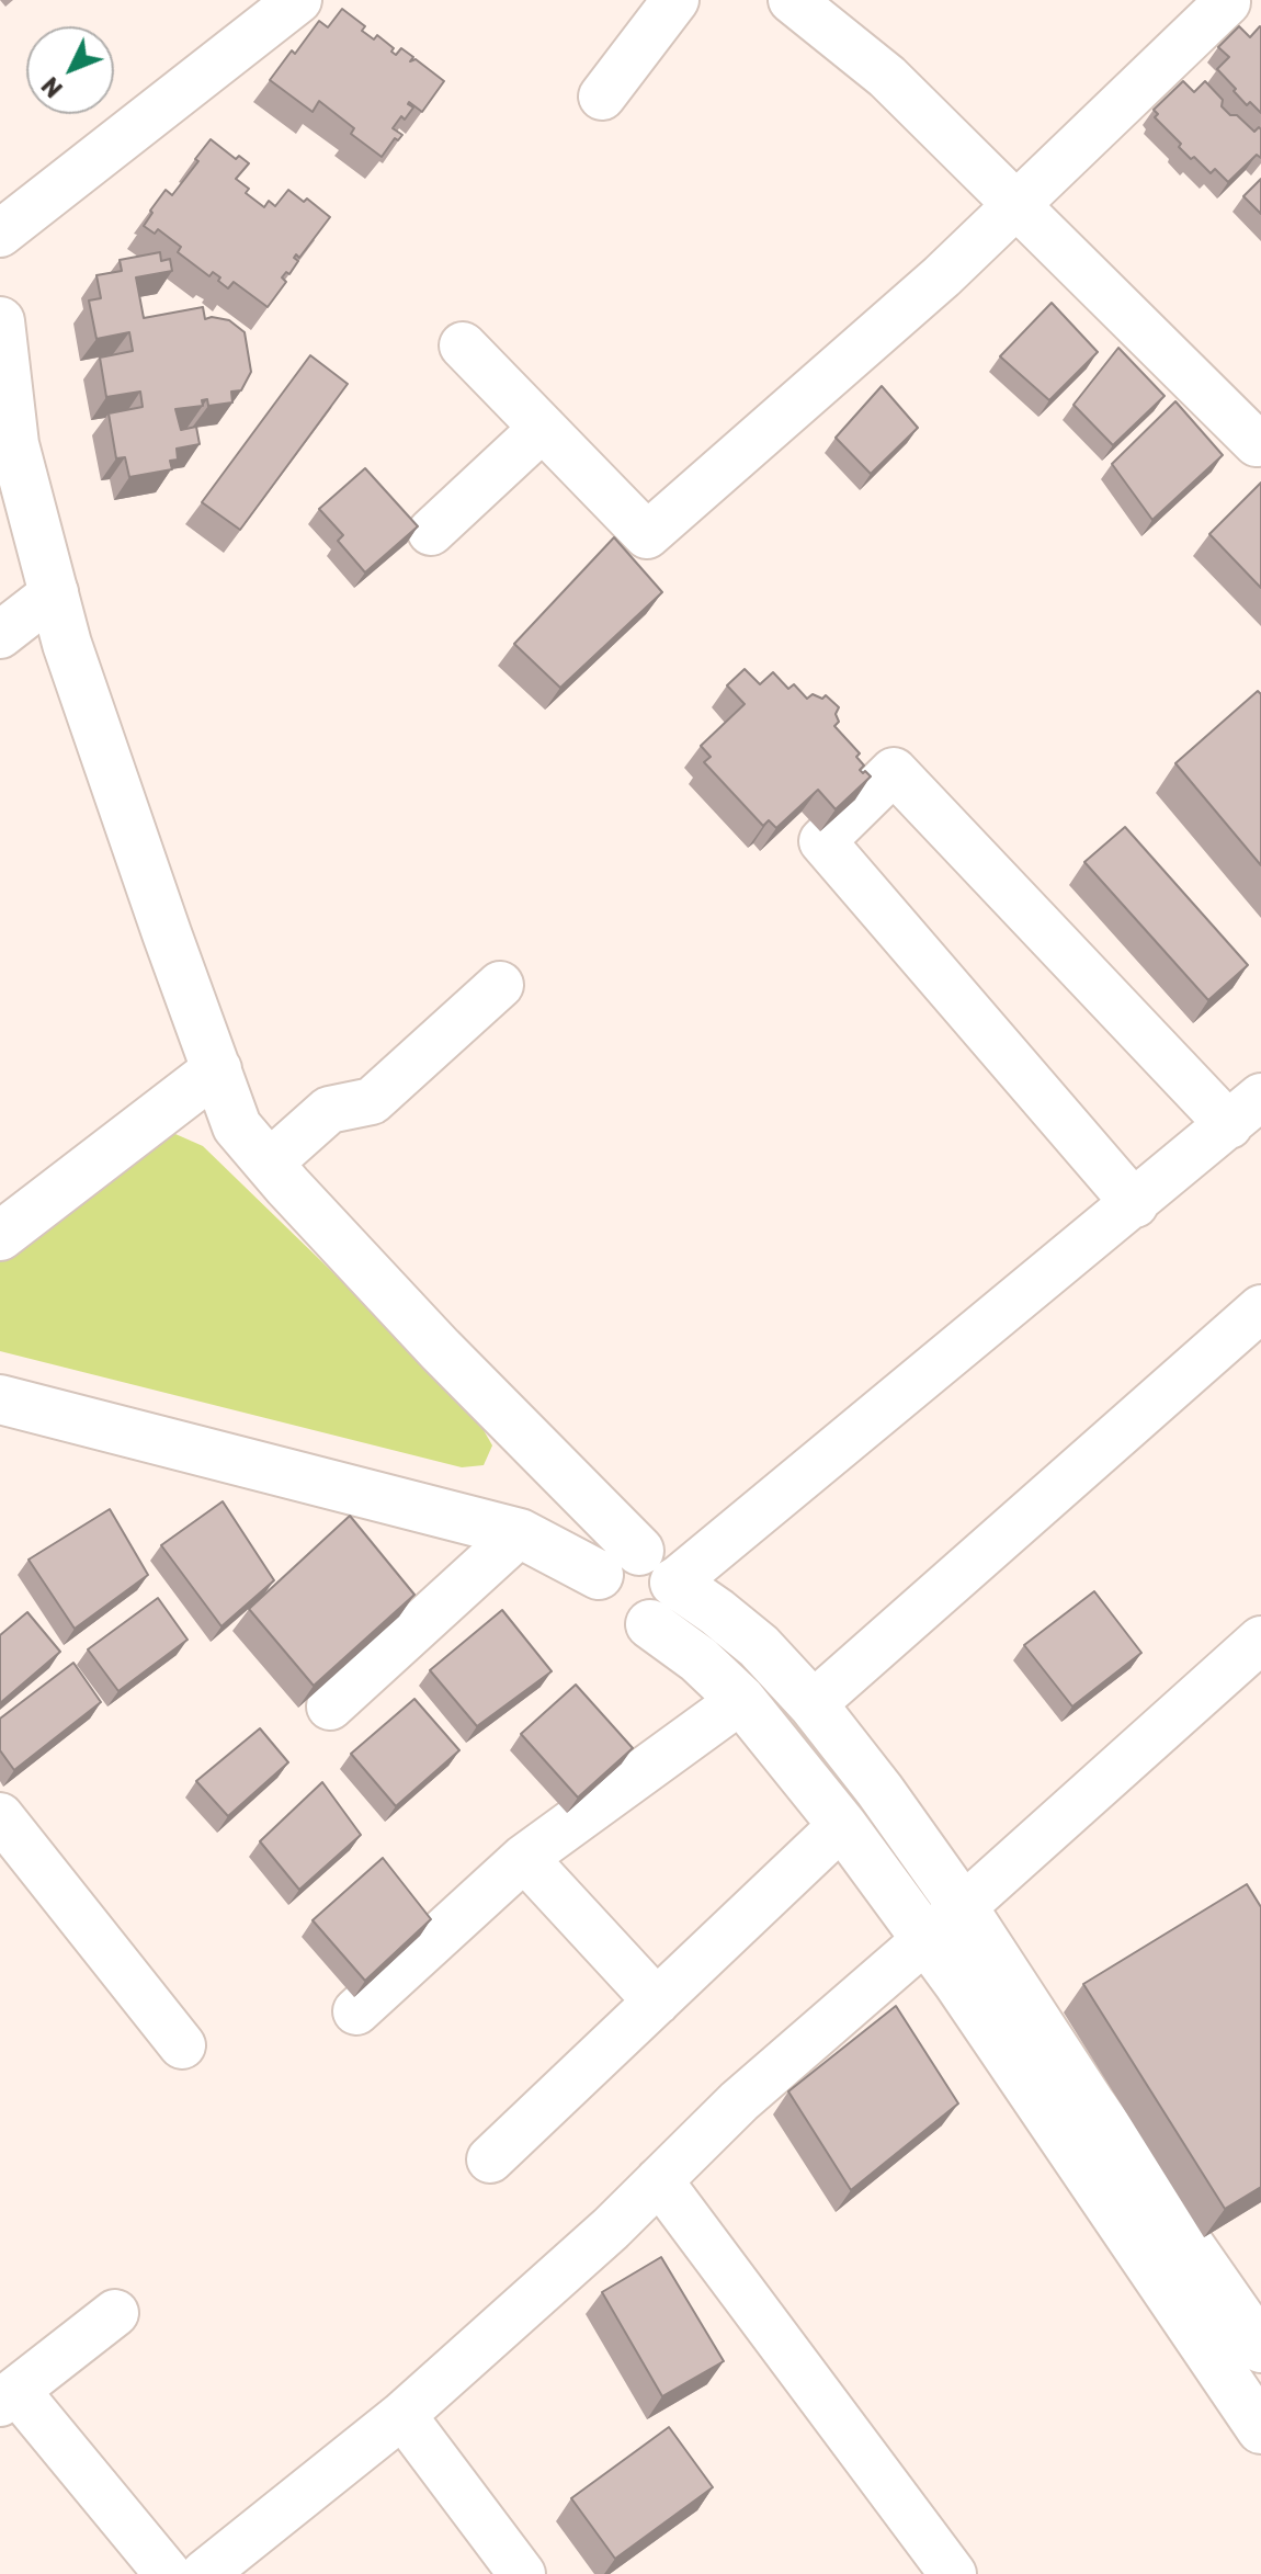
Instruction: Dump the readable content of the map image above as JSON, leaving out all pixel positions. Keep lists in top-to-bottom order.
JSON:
{
  "north": "bottom left"
}
